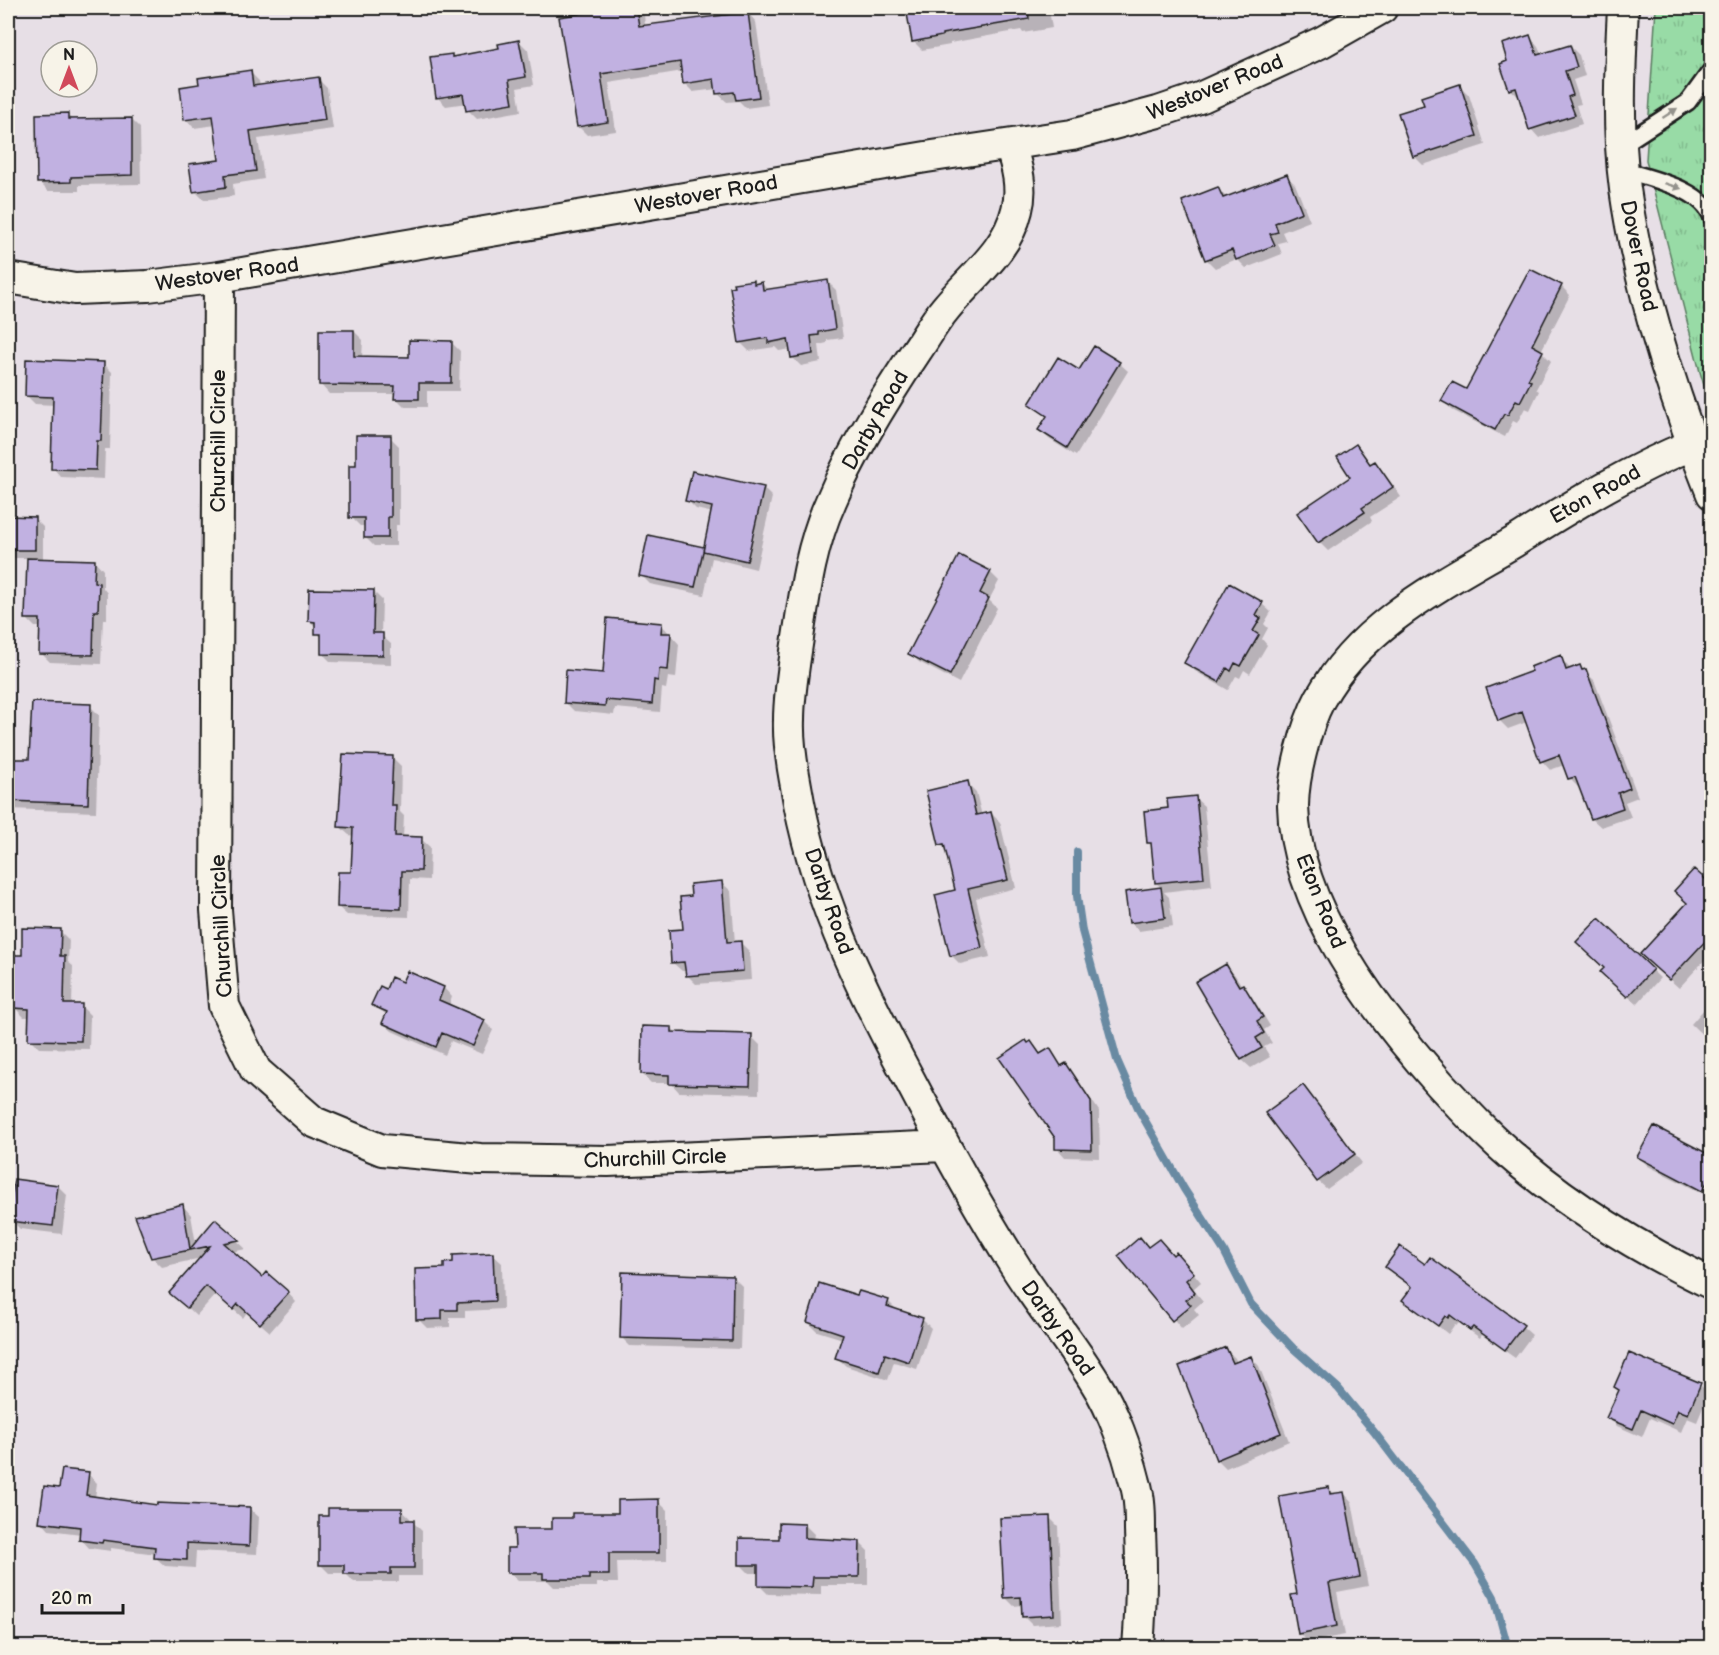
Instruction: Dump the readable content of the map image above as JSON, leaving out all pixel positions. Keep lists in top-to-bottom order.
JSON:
{
  "streets": {
    "street": [
      "Westover Road",
      "Dover Road",
      "Darby Road",
      "Churchill Circle",
      "Eton Road"
    ]
  },
  "crossings": [
    ["Westover Road", "Darby Road"],
    ["Westover Road", "Churchill Circle"],
    ["Dover Road", "Eton Road"],
    ["Darby Road", "Churchill Circle"]
  ],
  "scale_bar": "20 m",
  "north": "top"
}
